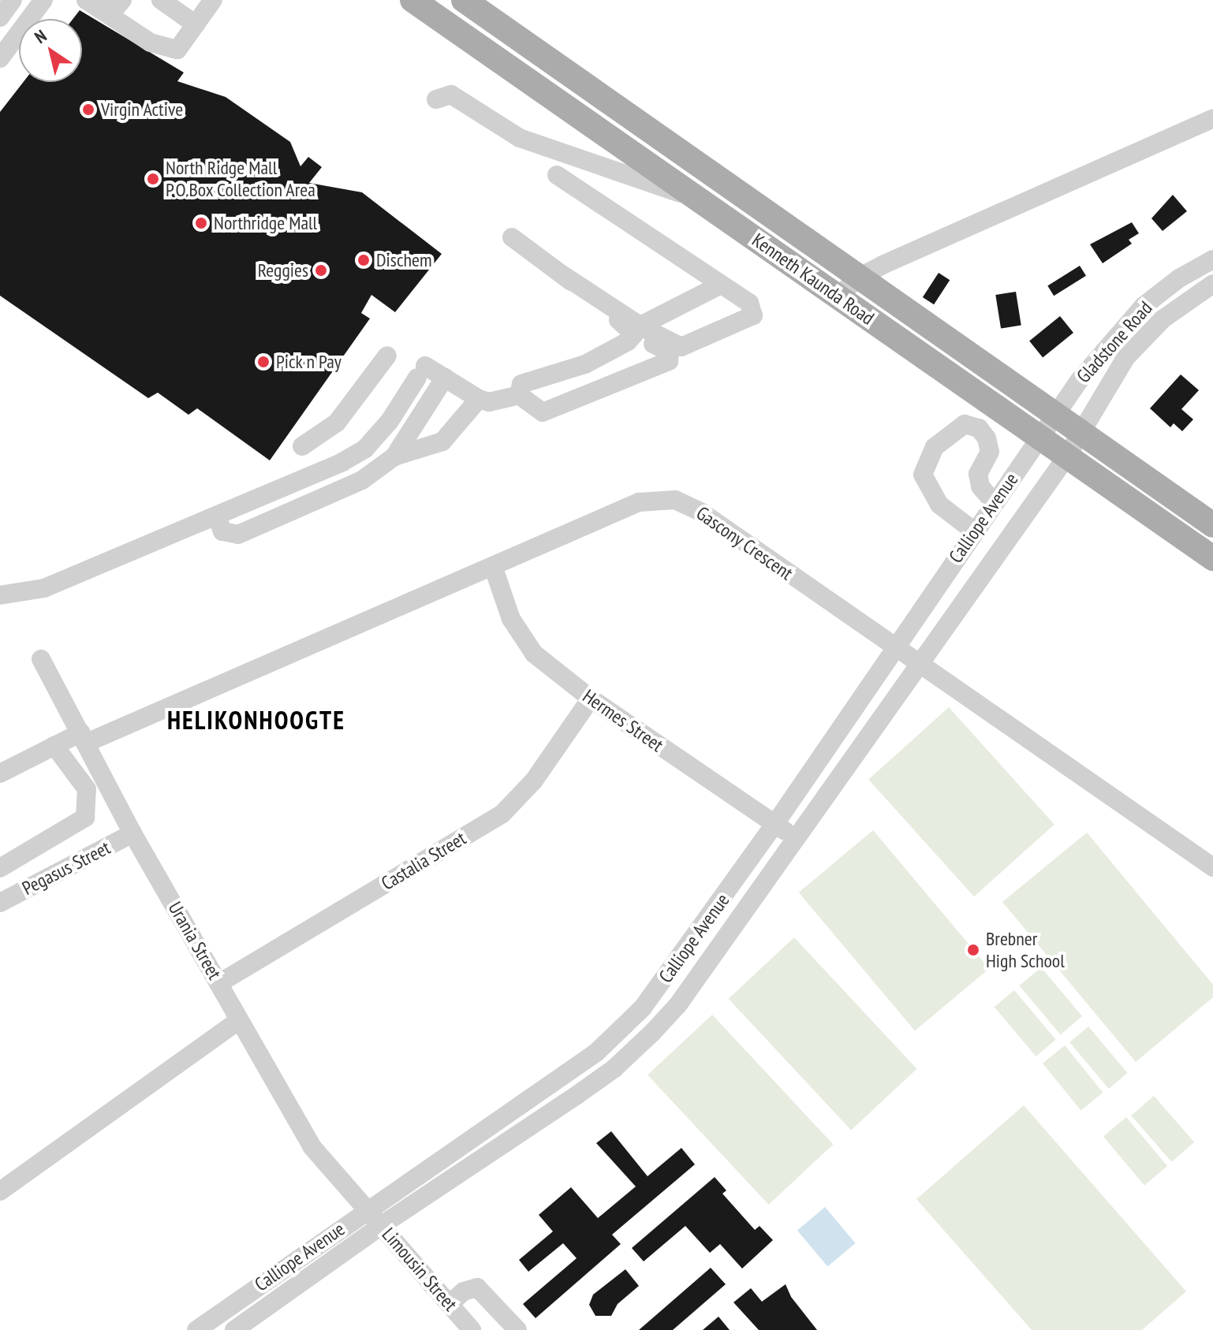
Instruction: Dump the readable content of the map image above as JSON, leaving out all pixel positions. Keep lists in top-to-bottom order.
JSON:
{
  "streets": {
    "main road": ["Kenneth Kaunda Road"],
    "street": [
      "Gladstone Road",
      "Calliope Avenue",
      "Gascony Crescent",
      "Hermes Street",
      "Castalia Street",
      "Pegasus Street",
      "Urania Street",
      "Limousin Street"
    ]
  },
  "crossings": [
    ["Kenneth Kaunda Road", "Gladstone Road"],
    ["Kenneth Kaunda Road", "Calliope Avenue"],
    ["Gladstone Road", "Calliope Avenue"],
    ["Calliope Avenue", "Gascony Crescent"],
    ["Calliope Avenue", "Hermes Street"],
    ["Calliope Avenue", "Urania Street"],
    ["Calliope Avenue", "Limousin Street"],
    ["Gascony Crescent", "Hermes Street"],
    ["Gascony Crescent", "Urania Street"],
    ["Hermes Street", "Castalia Street"],
    ["Castalia Street", "Urania Street"],
    ["Pegasus Street", "Urania Street"],
    ["Urania Street", "Limousin Street"]
  ],
  "districts": ["HELIKONHOOGTE"],
  "places": [
    "Virgin Active",
    "North Ridge Mall P.O.Box Collection Area",
    "Northridge Mall",
    "Dischem",
    "Reggies",
    "Pick n Pay",
    "Brebner High School"
  ],
  "north": "top left"
}
